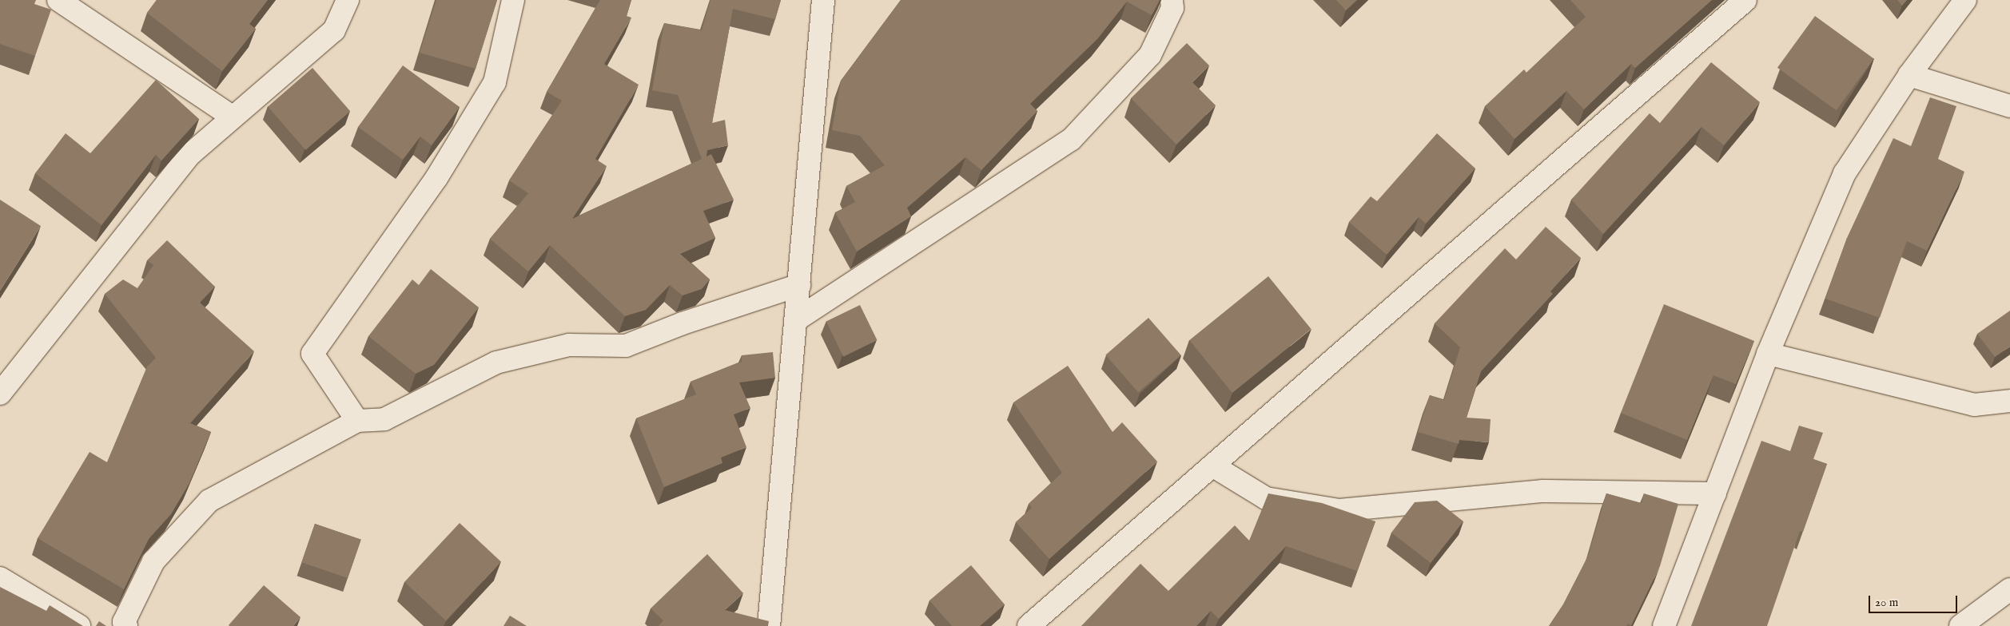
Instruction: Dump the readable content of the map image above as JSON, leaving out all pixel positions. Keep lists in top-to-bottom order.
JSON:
{
  "scale_bar": "20 m"
}
